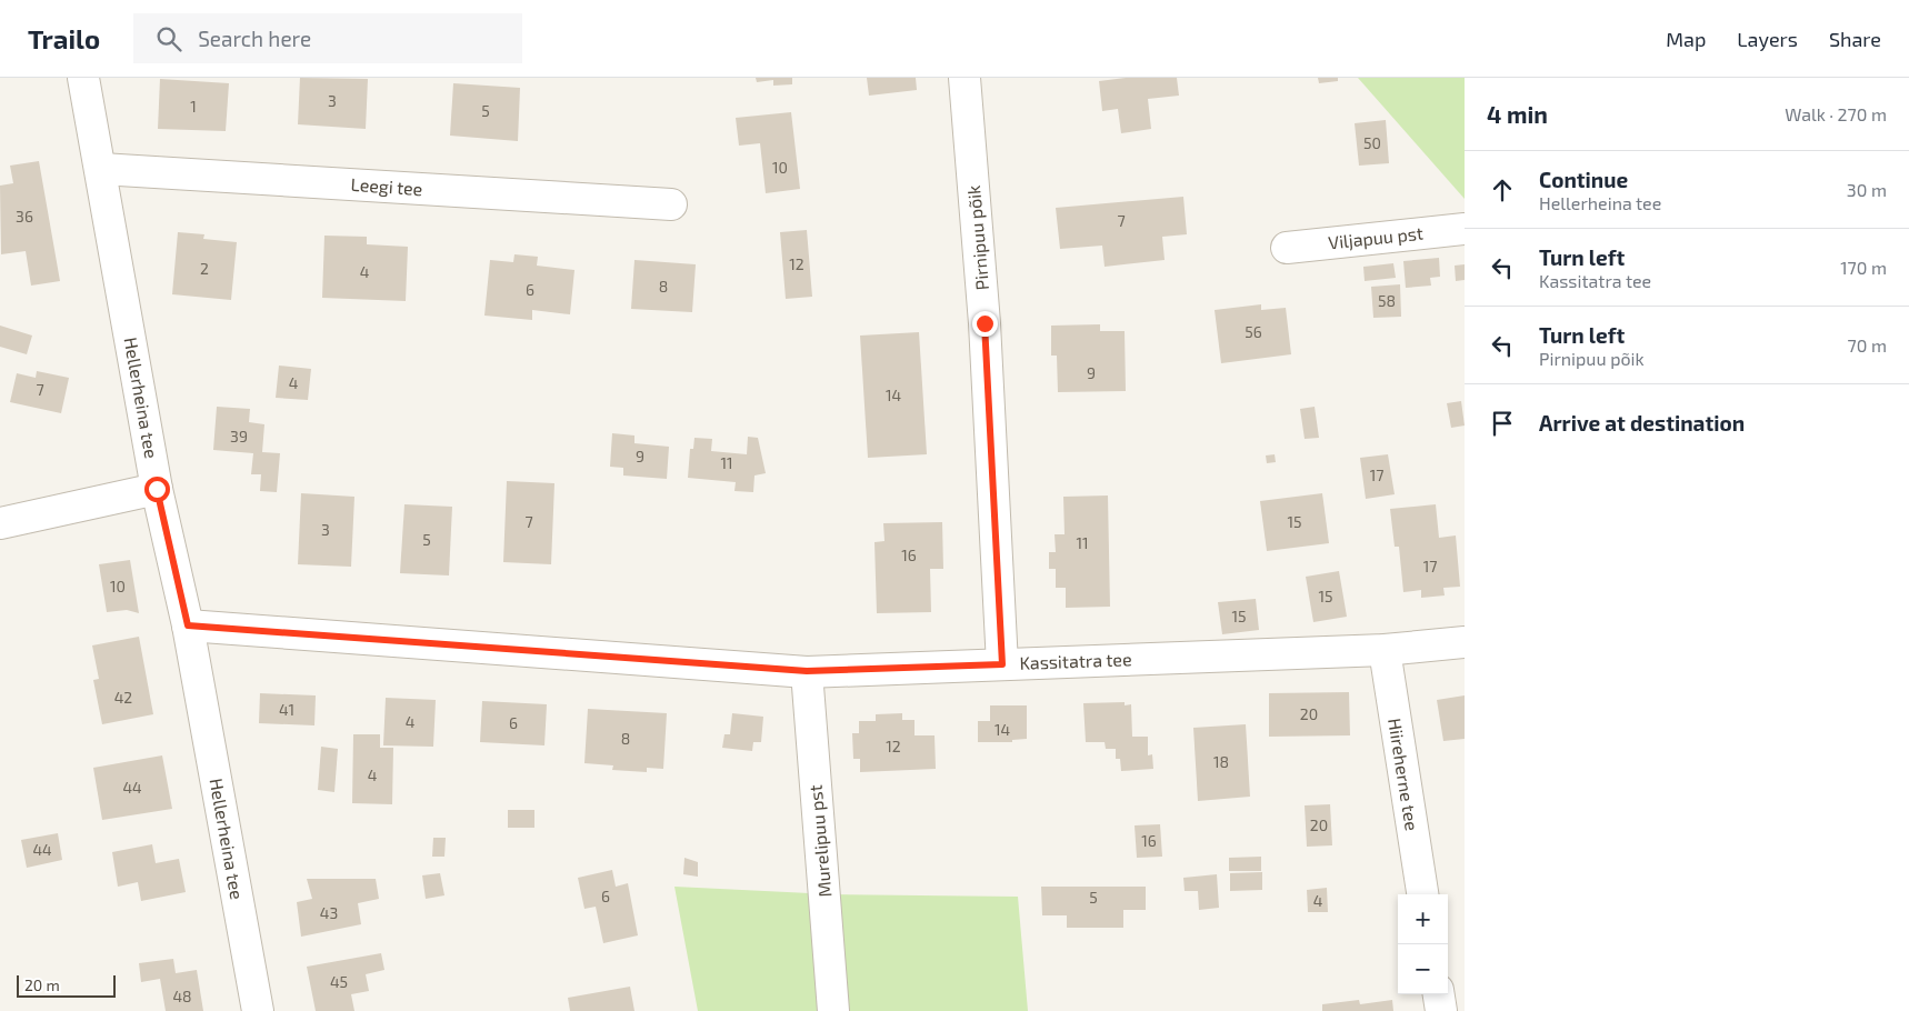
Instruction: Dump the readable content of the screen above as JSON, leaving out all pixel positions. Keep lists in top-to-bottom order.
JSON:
{
  "streets": {
    "street": [
      "Leegi tee",
      "Pirnipuu põik",
      "Viljapuu pst",
      "Hellerheina tee",
      "Kassitatra tee",
      "Hiireherne tee",
      "Murelipuu pst"
    ]
  },
  "crossings": [
    ["Leegi tee", "Hellerheina tee"],
    ["Pirnipuu põik", "Kassitatra tee"],
    ["Hellerheina tee", "Kassitatra tee"],
    ["Kassitatra tee", "Hiireherne tee"],
    ["Kassitatra tee", "Murelipuu pst"]
  ],
  "house_numbers": [
    "3",
    "1",
    "5",
    "50",
    "10",
    "36",
    "7",
    "12",
    "2",
    "4",
    "8",
    "6",
    "58",
    "56",
    "9",
    "4",
    "7",
    "14",
    "39",
    "9",
    "11",
    "17",
    "7",
    "15",
    "3",
    "5",
    "11",
    "16",
    "17",
    "10",
    "15",
    "15",
    "42",
    "41",
    "20",
    "4",
    "6",
    "14",
    "8",
    "12",
    "18",
    "4",
    "44",
    "20",
    "16",
    "44",
    "6",
    "5",
    "4",
    "43",
    "45",
    "48"
  ],
  "scale_bar": "20 m",
  "page": {
    "header": "Trailo",
    "search": "Search here",
    "nav": ["Map", "Layers", "Share"],
    "heading": ["4 min", "Walk · 270 m"],
    "list": [
      ["Continue", "Hellerheina tee", "30 m"],
      ["Turn left", "Kassitatra tee", "170 m"],
      ["Turn left", "Pirnipuu põik", "70 m"],
      "Arrive at destination"
    ],
    "map_buttons": ["+", "−"],
    "scale": "20 m"
  }
}
